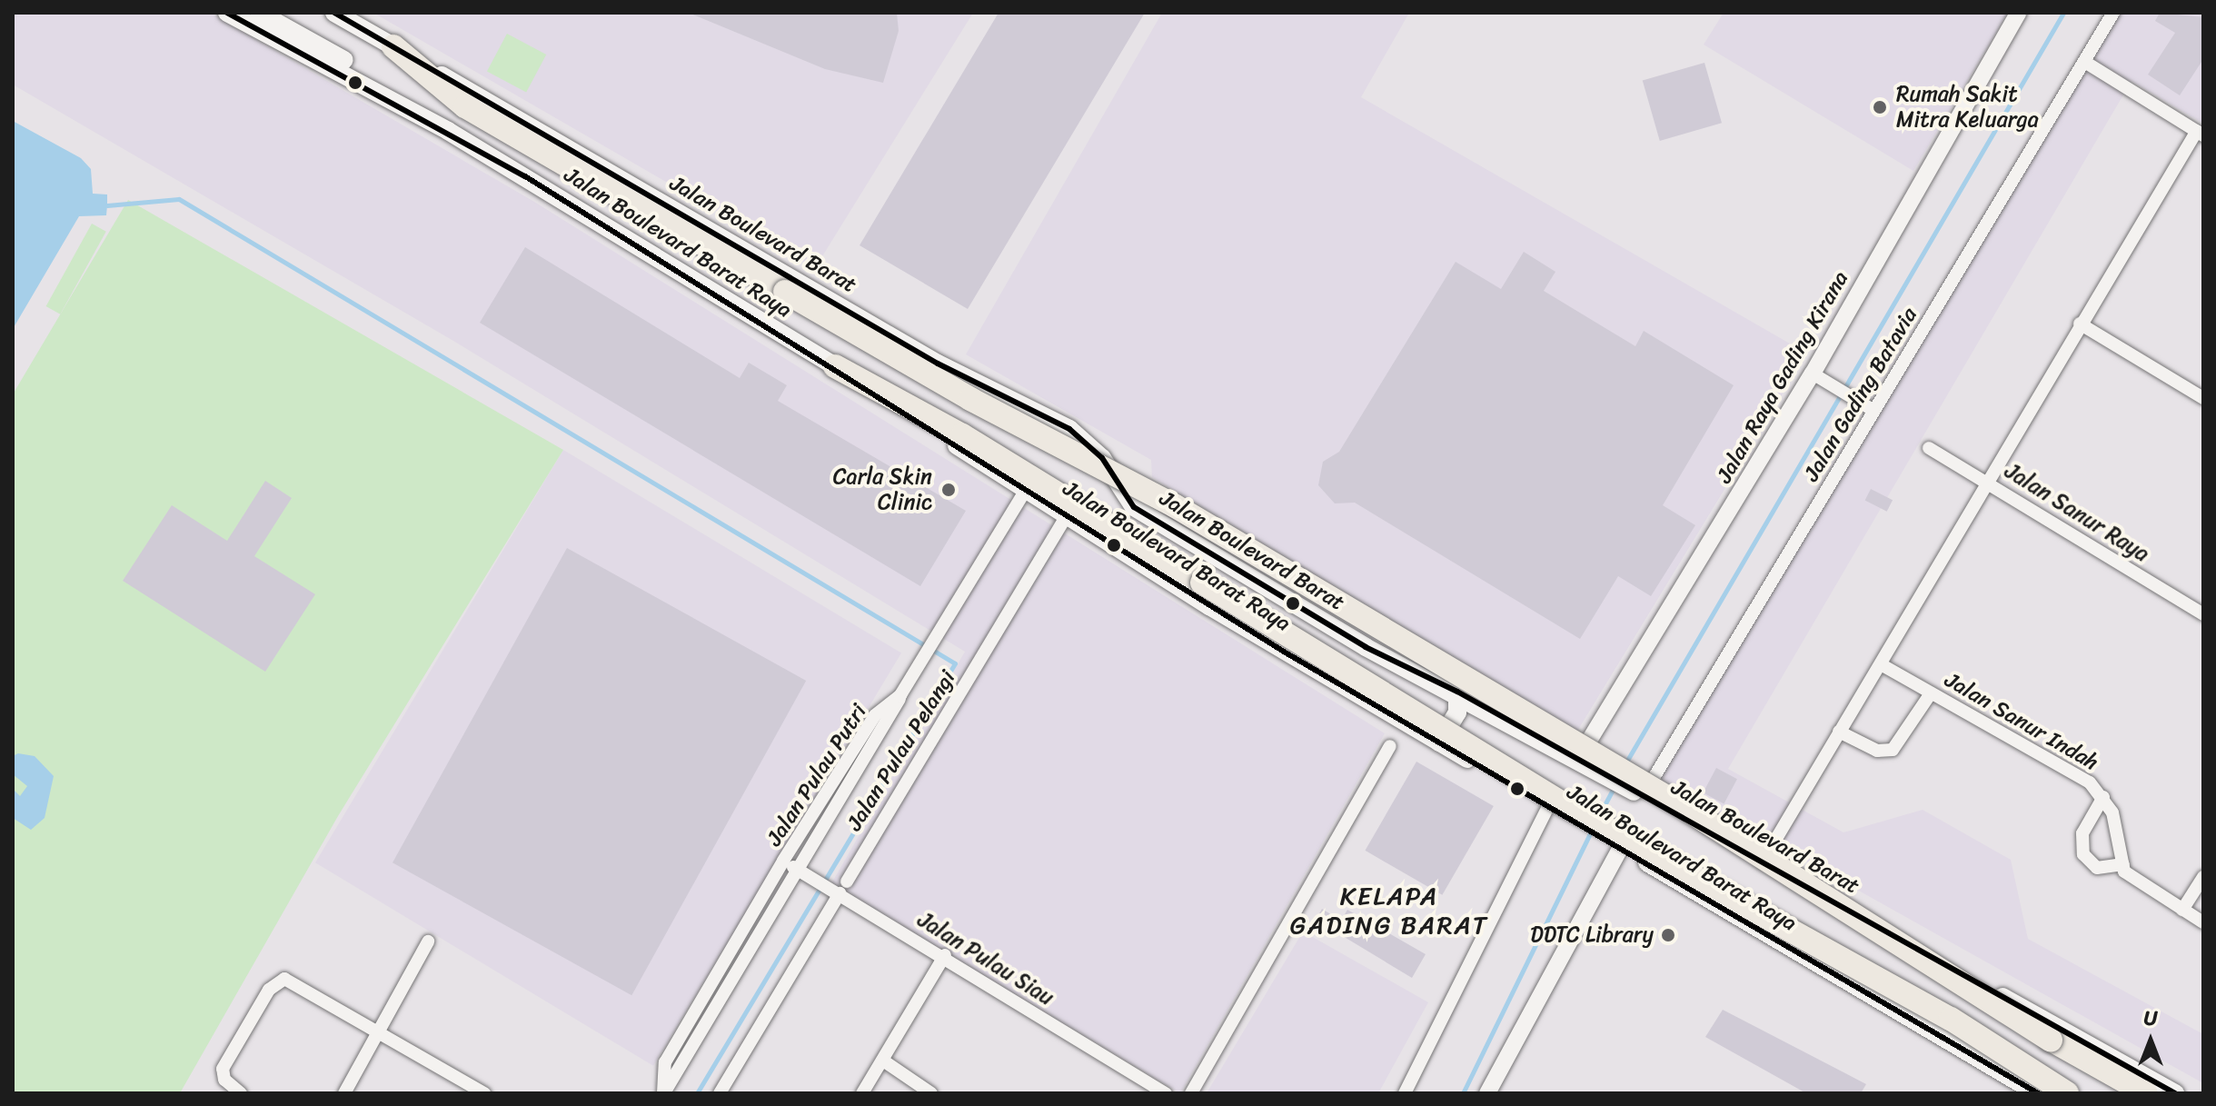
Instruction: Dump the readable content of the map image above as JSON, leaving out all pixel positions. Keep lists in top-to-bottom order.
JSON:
{
  "streets": {
    "main road": ["Jalan Boulevard Barat", "Jalan Boulevard Barat Raya"],
    "street": [
      "Jalan Raya Gading Kirana",
      "Jalan Gading Batavia",
      "Jalan Sanur Raya",
      "Jalan Sanur Indah",
      "Jalan Pulau Pelangi",
      "Jalan Pulau Putri",
      "Jalan Pulau Siau"
    ]
  },
  "crossings": [
    ["Jalan Boulevard Barat", "Jalan Raya Gading Kirana"],
    ["Jalan Boulevard Barat", "Jalan Gading Batavia"],
    ["Jalan Boulevard Barat Raya", "Jalan Pulau Pelangi"],
    ["Jalan Boulevard Barat Raya", "Jalan Pulau Putri"],
    ["Jalan Pulau Pelangi", "Jalan Pulau Siau"],
    ["Jalan Pulau Putri", "Jalan Pulau Siau"]
  ],
  "districts": ["KELAPA GADING BARAT"],
  "places": ["Rumah Sakit Mitra Keluarga", "Carla Skin Clinic", "DDTC Library"],
  "north": "top"
}
